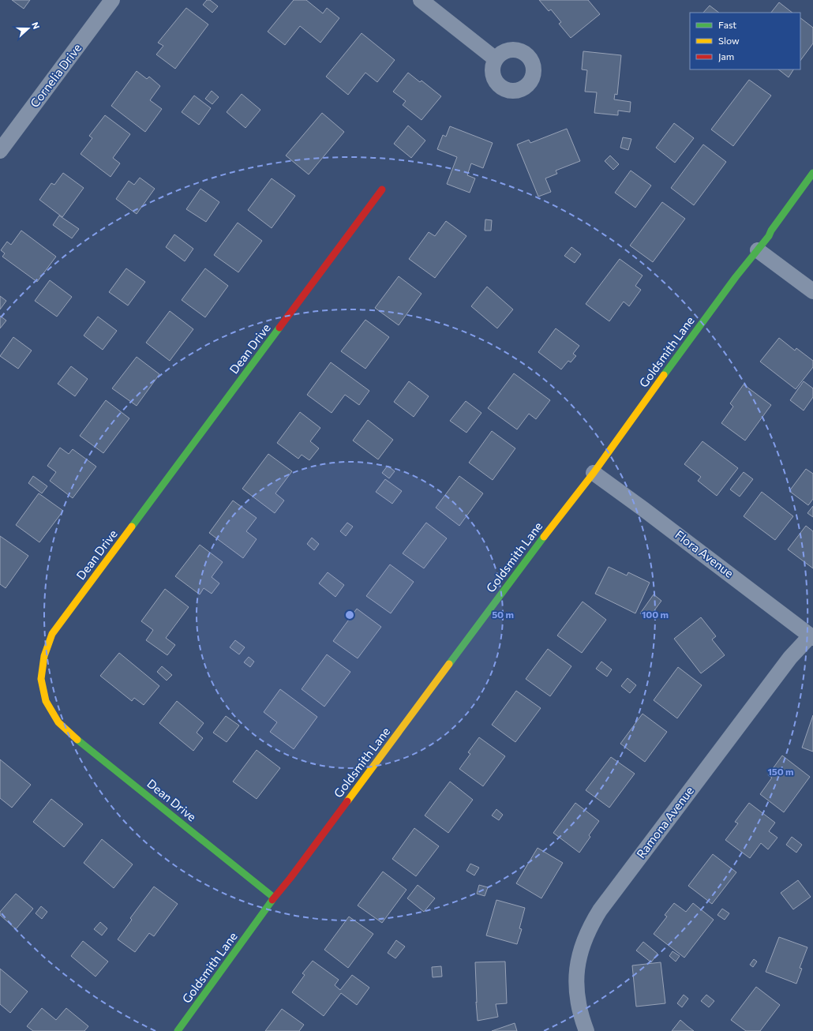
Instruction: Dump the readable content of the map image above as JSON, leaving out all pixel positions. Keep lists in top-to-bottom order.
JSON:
{
  "streets": {
    "street": [
      "Cornelia Drive",
      "Dean Drive",
      "Goldsmith Lane",
      "Flora Avenue",
      "Ramona Avenue"
    ]
  },
  "crossings": [
    ["Dean Drive", "Goldsmith Lane"],
    ["Goldsmith Lane", "Flora Avenue"],
    ["Flora Avenue", "Ramona Avenue"]
  ],
  "legend": ["Fast", "Slow", "Jam"],
  "north": "right",
  "rings": ["50 m", "100 m", "150 m"]
}
